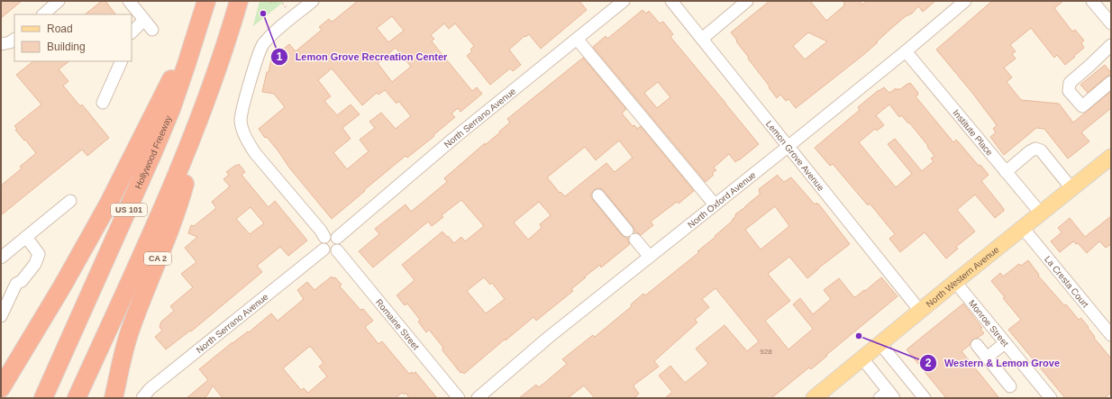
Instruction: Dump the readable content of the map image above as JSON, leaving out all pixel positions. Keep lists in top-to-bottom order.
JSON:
{
  "streets": {
    "highway": ["Hollywood Freeway", "US 101", "CA 2"],
    "main road": ["North Western Avenue"],
    "street": [
      "North Serrano Avenue",
      "Institute Place",
      "Lemon Grove Avenue",
      "North Oxford Avenue",
      "La Cresta Court",
      "Monroe Street",
      "Romaine Street"
    ]
  },
  "crossings": [
    ["North Serrano Avenue", "Romaine Street"],
    ["Institute Place", "North Oxford Avenue"],
    ["Institute Place", "North Western Avenue"],
    ["Lemon Grove Avenue", "North Oxford Avenue"],
    ["Lemon Grove Avenue", "North Western Avenue"],
    ["US 101", "CA 2"],
    ["North Western Avenue", "La Cresta Court"],
    ["North Western Avenue", "Monroe Street"]
  ],
  "places": ["Lemon Grove Recreation Center", "Western & Lemon Grove"],
  "house_numbers": ["928"],
  "legend": ["Road", "Building"]
}
